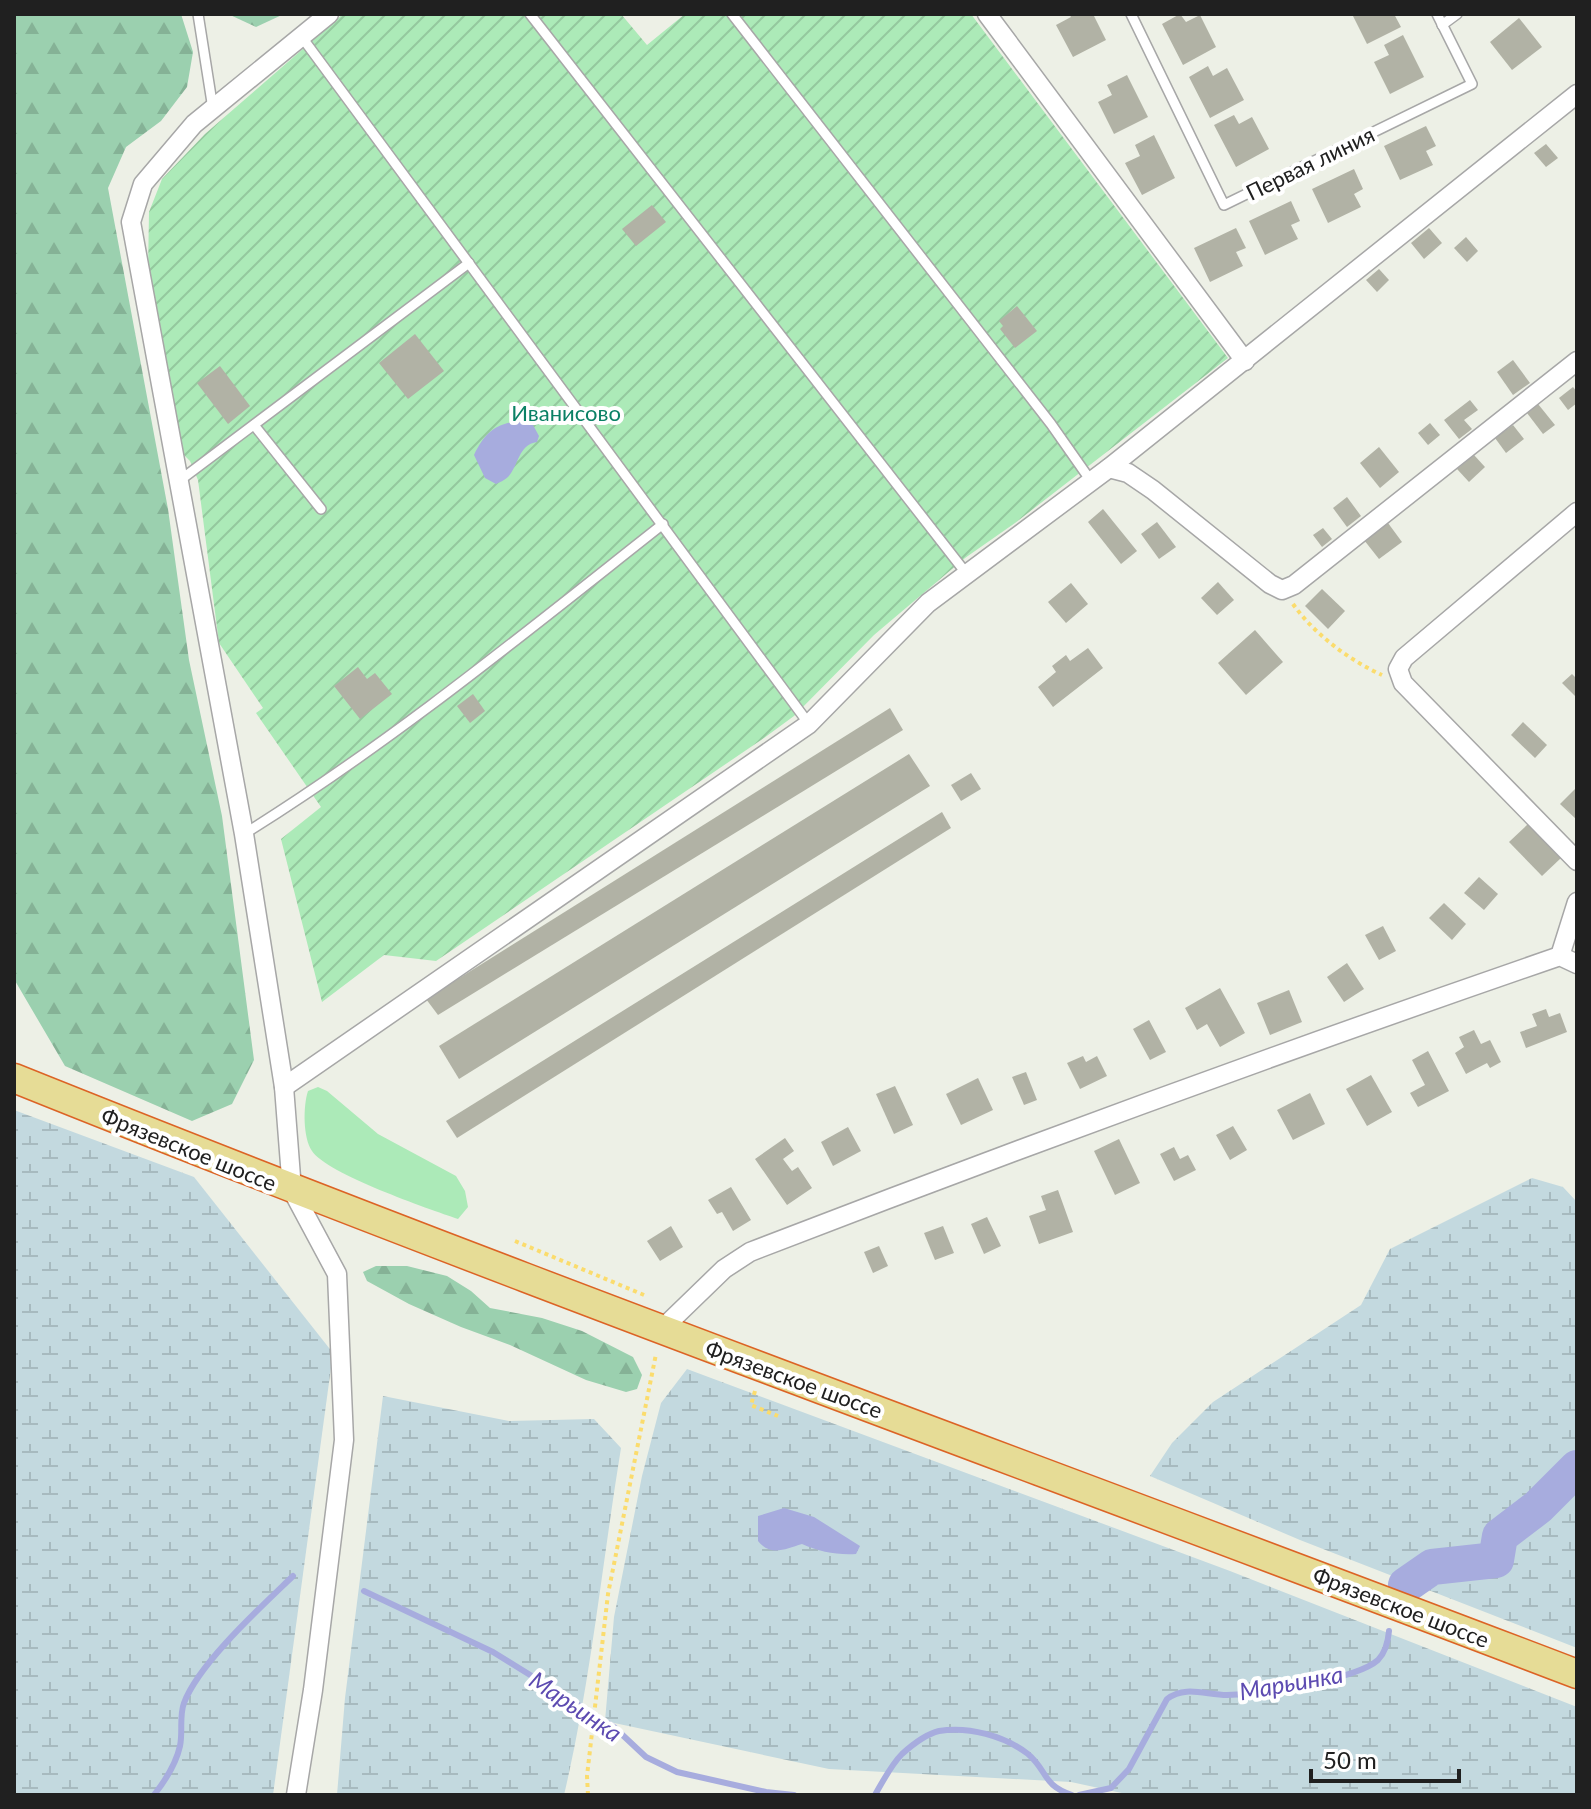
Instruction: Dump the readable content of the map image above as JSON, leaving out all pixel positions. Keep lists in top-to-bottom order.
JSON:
{
  "streets": {
    "highway": ["Фрязевское шоссе"],
    "lane": ["Первая линия"]
  },
  "water": ["Марьинка"],
  "parks": ["Иванисово"],
  "scale_bar": "50 m"
}
